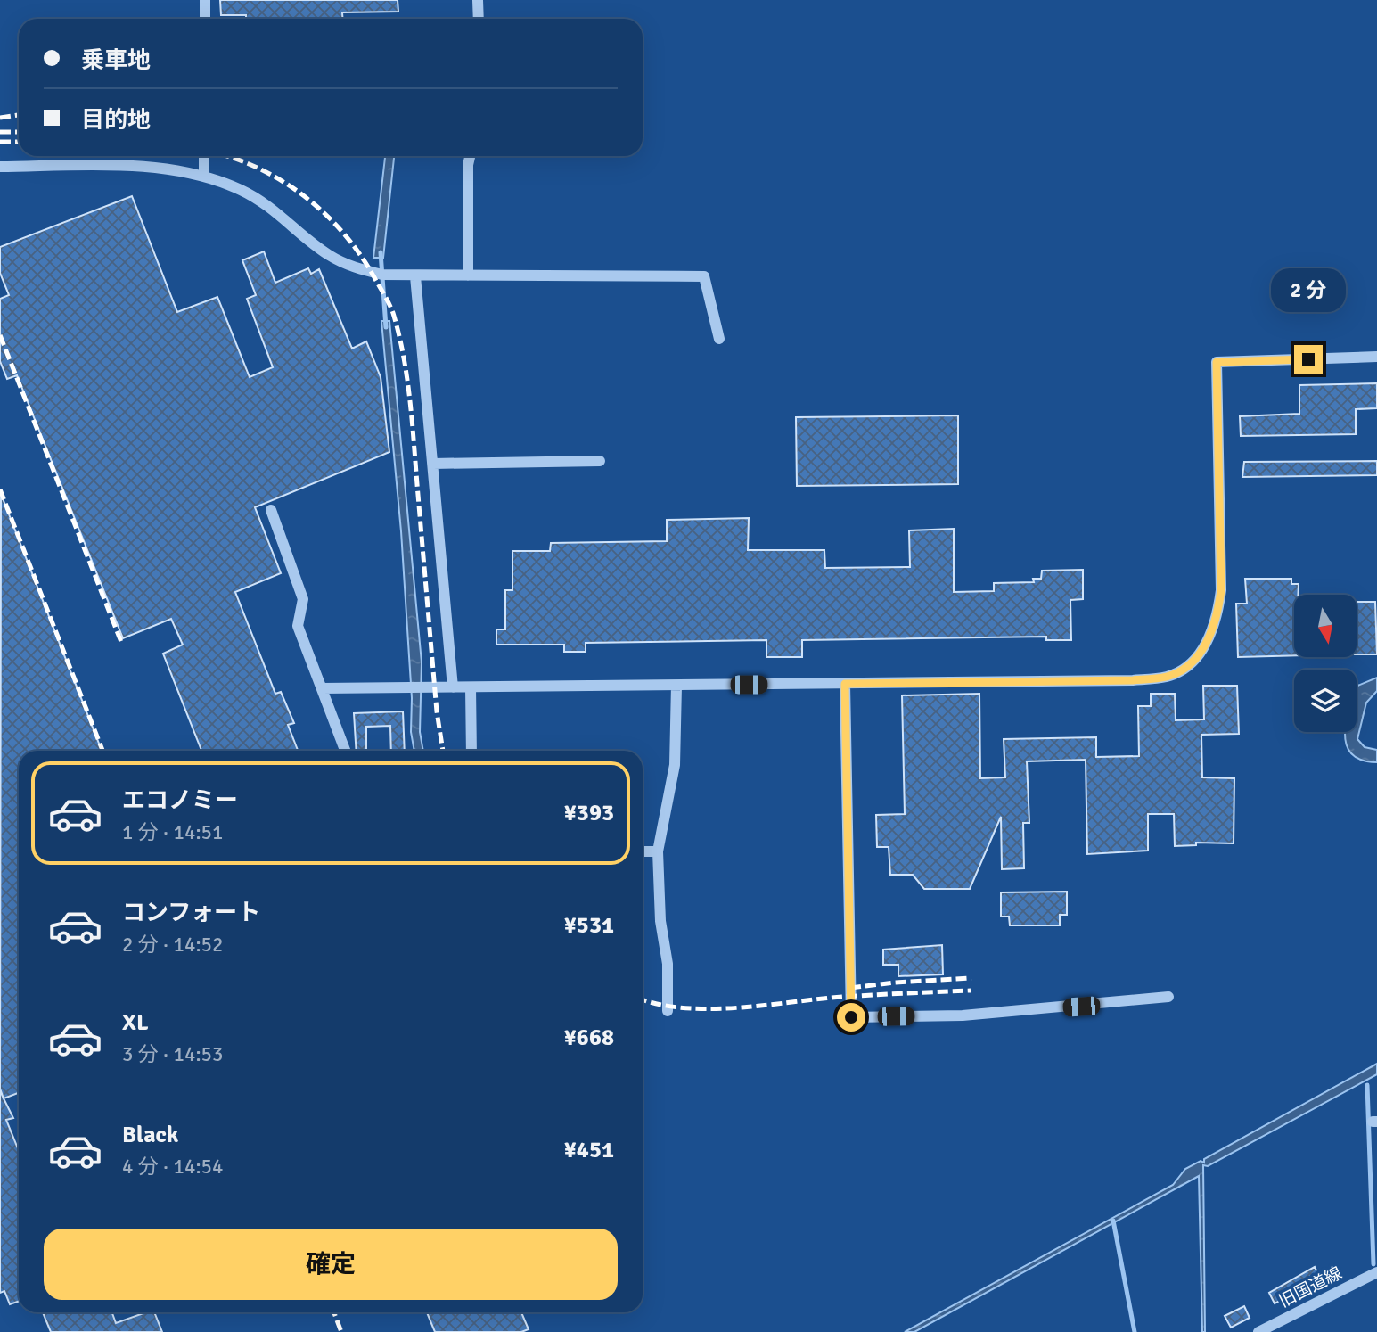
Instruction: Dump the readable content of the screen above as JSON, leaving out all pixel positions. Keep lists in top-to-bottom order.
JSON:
{
  "streets": {
    "street": ["旧国道線"]
  },
  "north": "bottom",
  "page": {
    "banner": ["乗車地", "目的地"],
    "bubble": "2 分",
    "list": [
      {
        "name": "エコノミー",
        "note": "1 分 · 14:51",
        "value": "¥393"
      },
      {
        "name": "コンフォート",
        "note": "2 分 · 14:52",
        "value": "¥531"
      },
      {
        "name": "XL",
        "note": "3 分 · 14:53",
        "value": "¥668"
      },
      {
        "name": "Black",
        "note": "4 分 · 14:54",
        "value": "¥451"
      }
    ],
    "buttons": "確定"
  }
}
